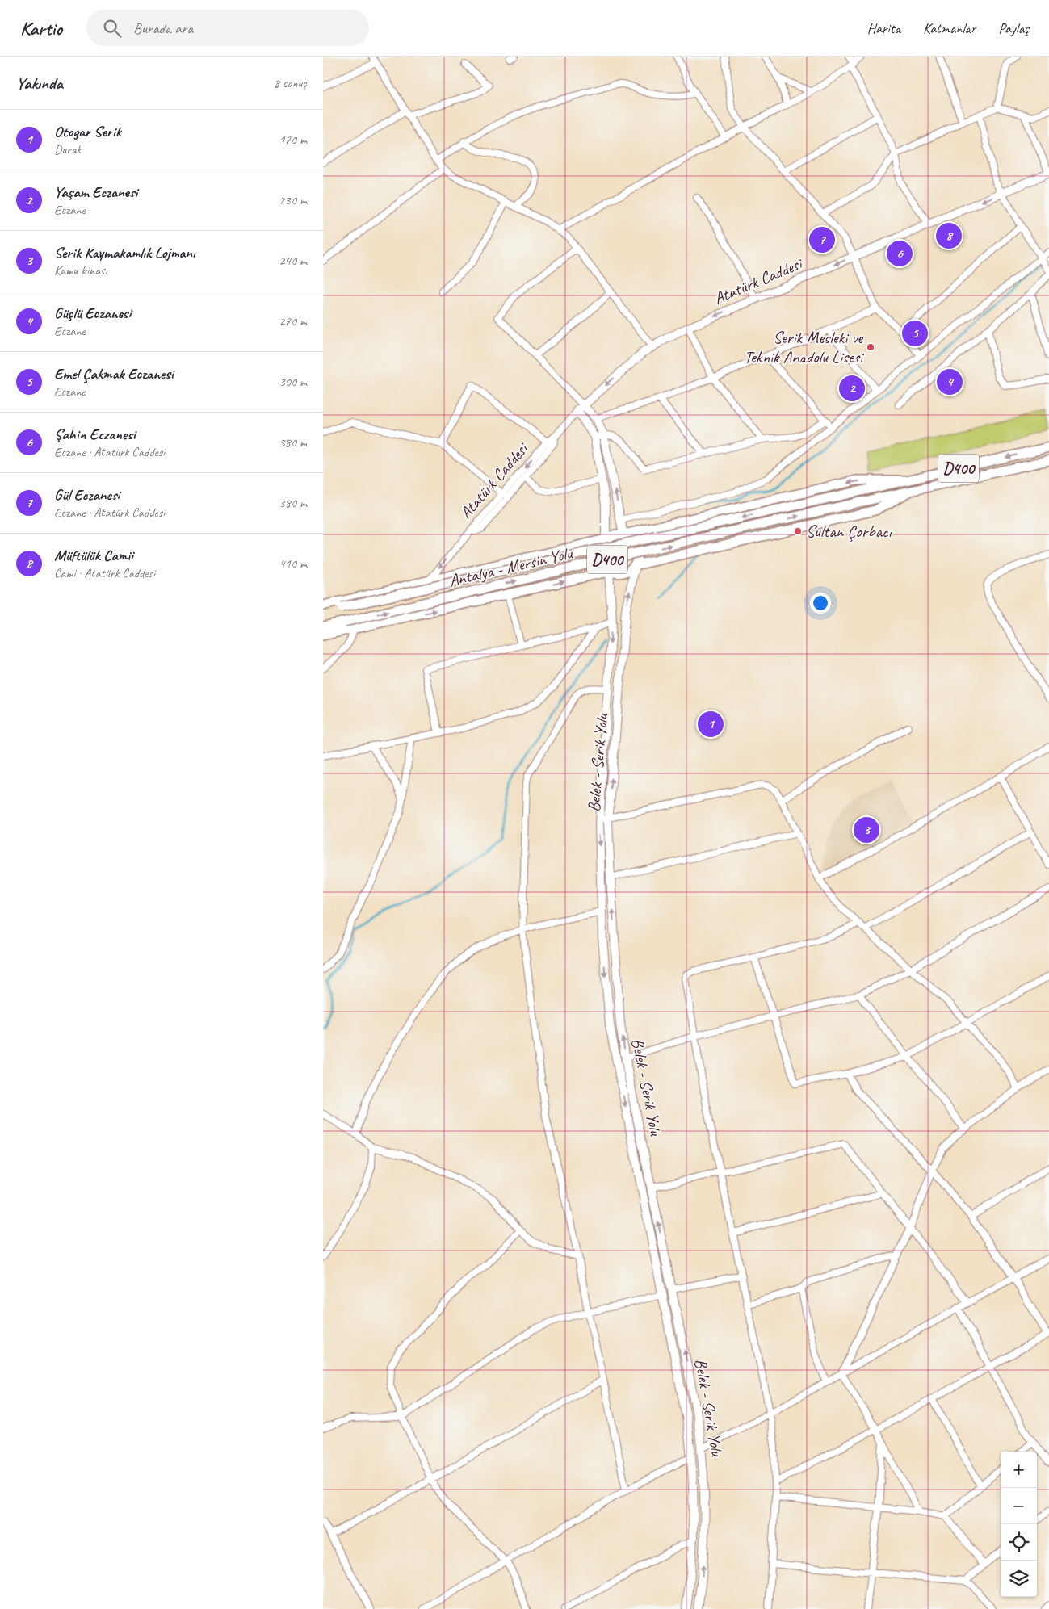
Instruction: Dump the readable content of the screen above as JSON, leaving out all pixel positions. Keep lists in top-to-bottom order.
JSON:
{
  "streets": {
    "highway": ["D400", "Antalya - Mersin Yolu"],
    "main road": ["Atatürk Caddesi", "Belek - Serik Yolu"]
  },
  "crossings": [
    ["D400", "Antalya - Mersin Yolu"]
  ],
  "one_way": ["Atatürk Caddesi"],
  "places": ["Serik Mesleki ve Teknik Anadolu Lisesi", "Sultan Çorbacı"],
  "page": {
    "header": "Kartio",
    "search": "Burada ara",
    "nav": ["Harita", "Katmanlar", "Paylaş"],
    "heading": ["Yakında", "8 sonuç"],
    "list": [
      {
        "mark": "1",
        "name": "Otogar Serik",
        "note": "Durak",
        "value": "170 m"
      },
      {
        "mark": "2",
        "name": "Yaşam Eczanesi",
        "note": "Eczane",
        "value": "230 m"
      },
      {
        "mark": "3",
        "name": "Serik Kaymakamlık Lojmanı",
        "note": "Kamu binası",
        "value": "240 m"
      },
      {
        "mark": "4",
        "name": "Güçlü Eczanesi",
        "note": "Eczane",
        "value": "270 m"
      },
      {
        "mark": "5",
        "name": "Emel Çakmak Eczanesi",
        "note": "Eczane",
        "value": "300 m"
      },
      {
        "mark": "6",
        "name": "Şahin Eczanesi",
        "note": "Eczane · Atatürk Caddesi",
        "value": "380 m"
      },
      {
        "mark": "7",
        "name": "Gül Eczanesi",
        "note": "Eczane · Atatürk Caddesi",
        "value": "380 m"
      },
      {
        "mark": "8",
        "name": "Müftülük Camii",
        "note": "Cami · Atatürk Caddesi",
        "value": "410 m"
      }
    ],
    "pins": [
      "8",
      "7",
      "6",
      "5",
      "4",
      "2",
      "1",
      "3"
    ],
    "map_buttons": ["+", "−"]
  }
}
